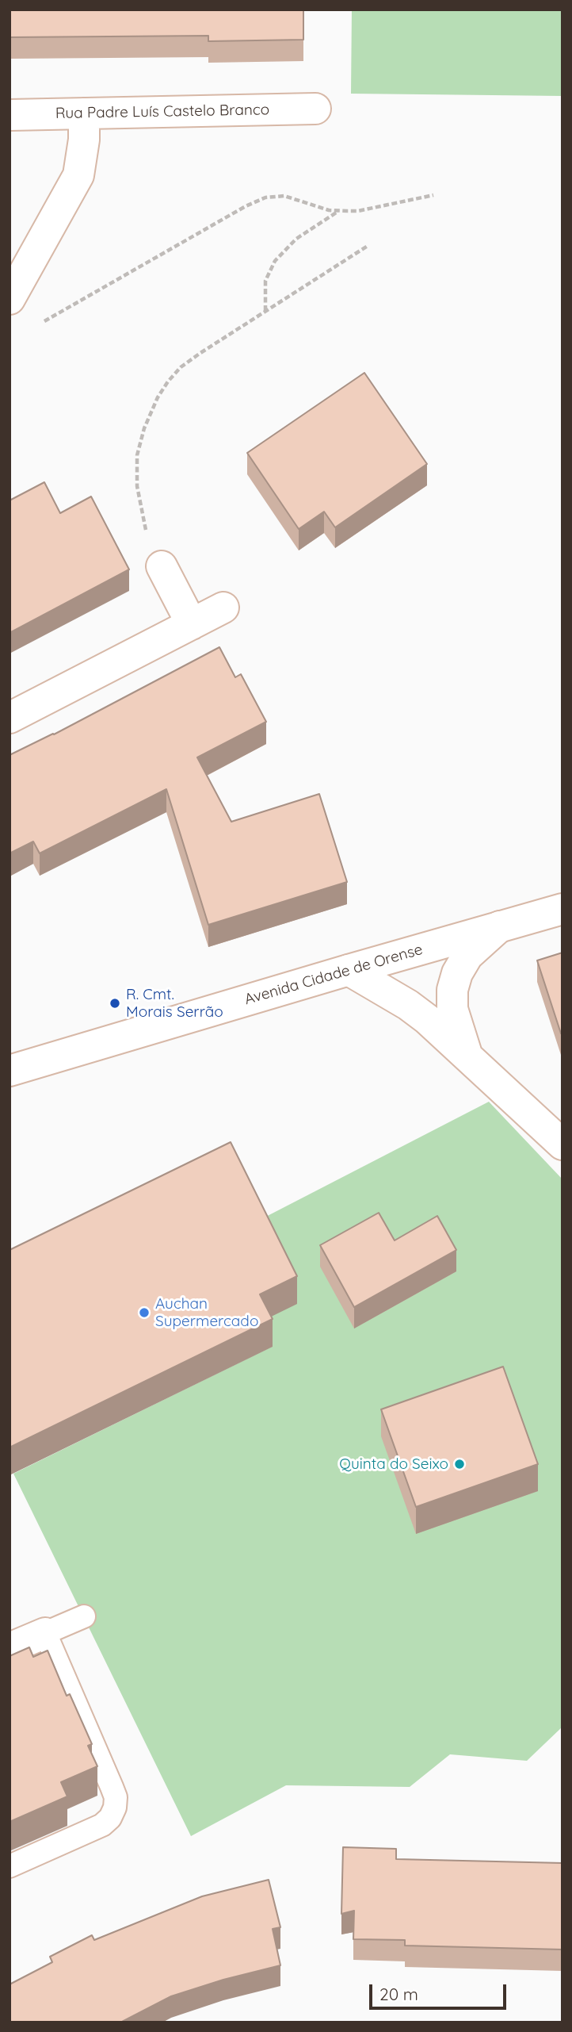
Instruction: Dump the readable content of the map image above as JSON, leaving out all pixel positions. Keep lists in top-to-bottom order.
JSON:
{
  "streets": {
    "street": ["Rua Padre Luís Castelo Branco", "Avenida Cidade de Orense"]
  },
  "places": ["R. Cmt. Morais Serrão", "Auchan Supermercado", "Quinta do Seixo"],
  "scale_bar": "20 m"
}
